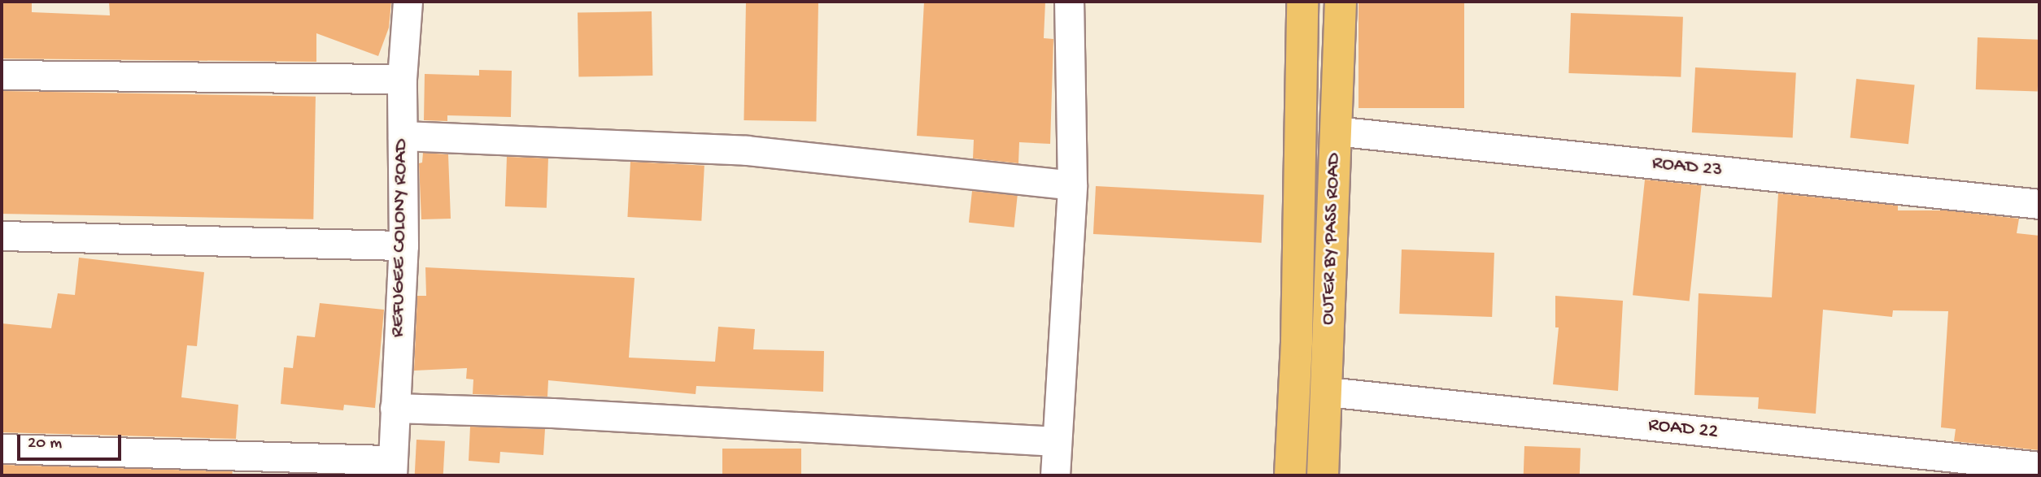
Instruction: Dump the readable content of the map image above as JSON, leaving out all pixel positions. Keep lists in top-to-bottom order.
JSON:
{
  "streets": {
    "main road": ["OUTER BY PASS ROAD"],
    "street": ["ROAD 23", "REFUGEE COLONY ROAD", "ROAD 22"]
  },
  "crossings": [
    ["ROAD 23", "OUTER BY PASS ROAD"],
    ["OUTER BY PASS ROAD", "ROAD 22"]
  ],
  "scale_bar": "20 m"
}
